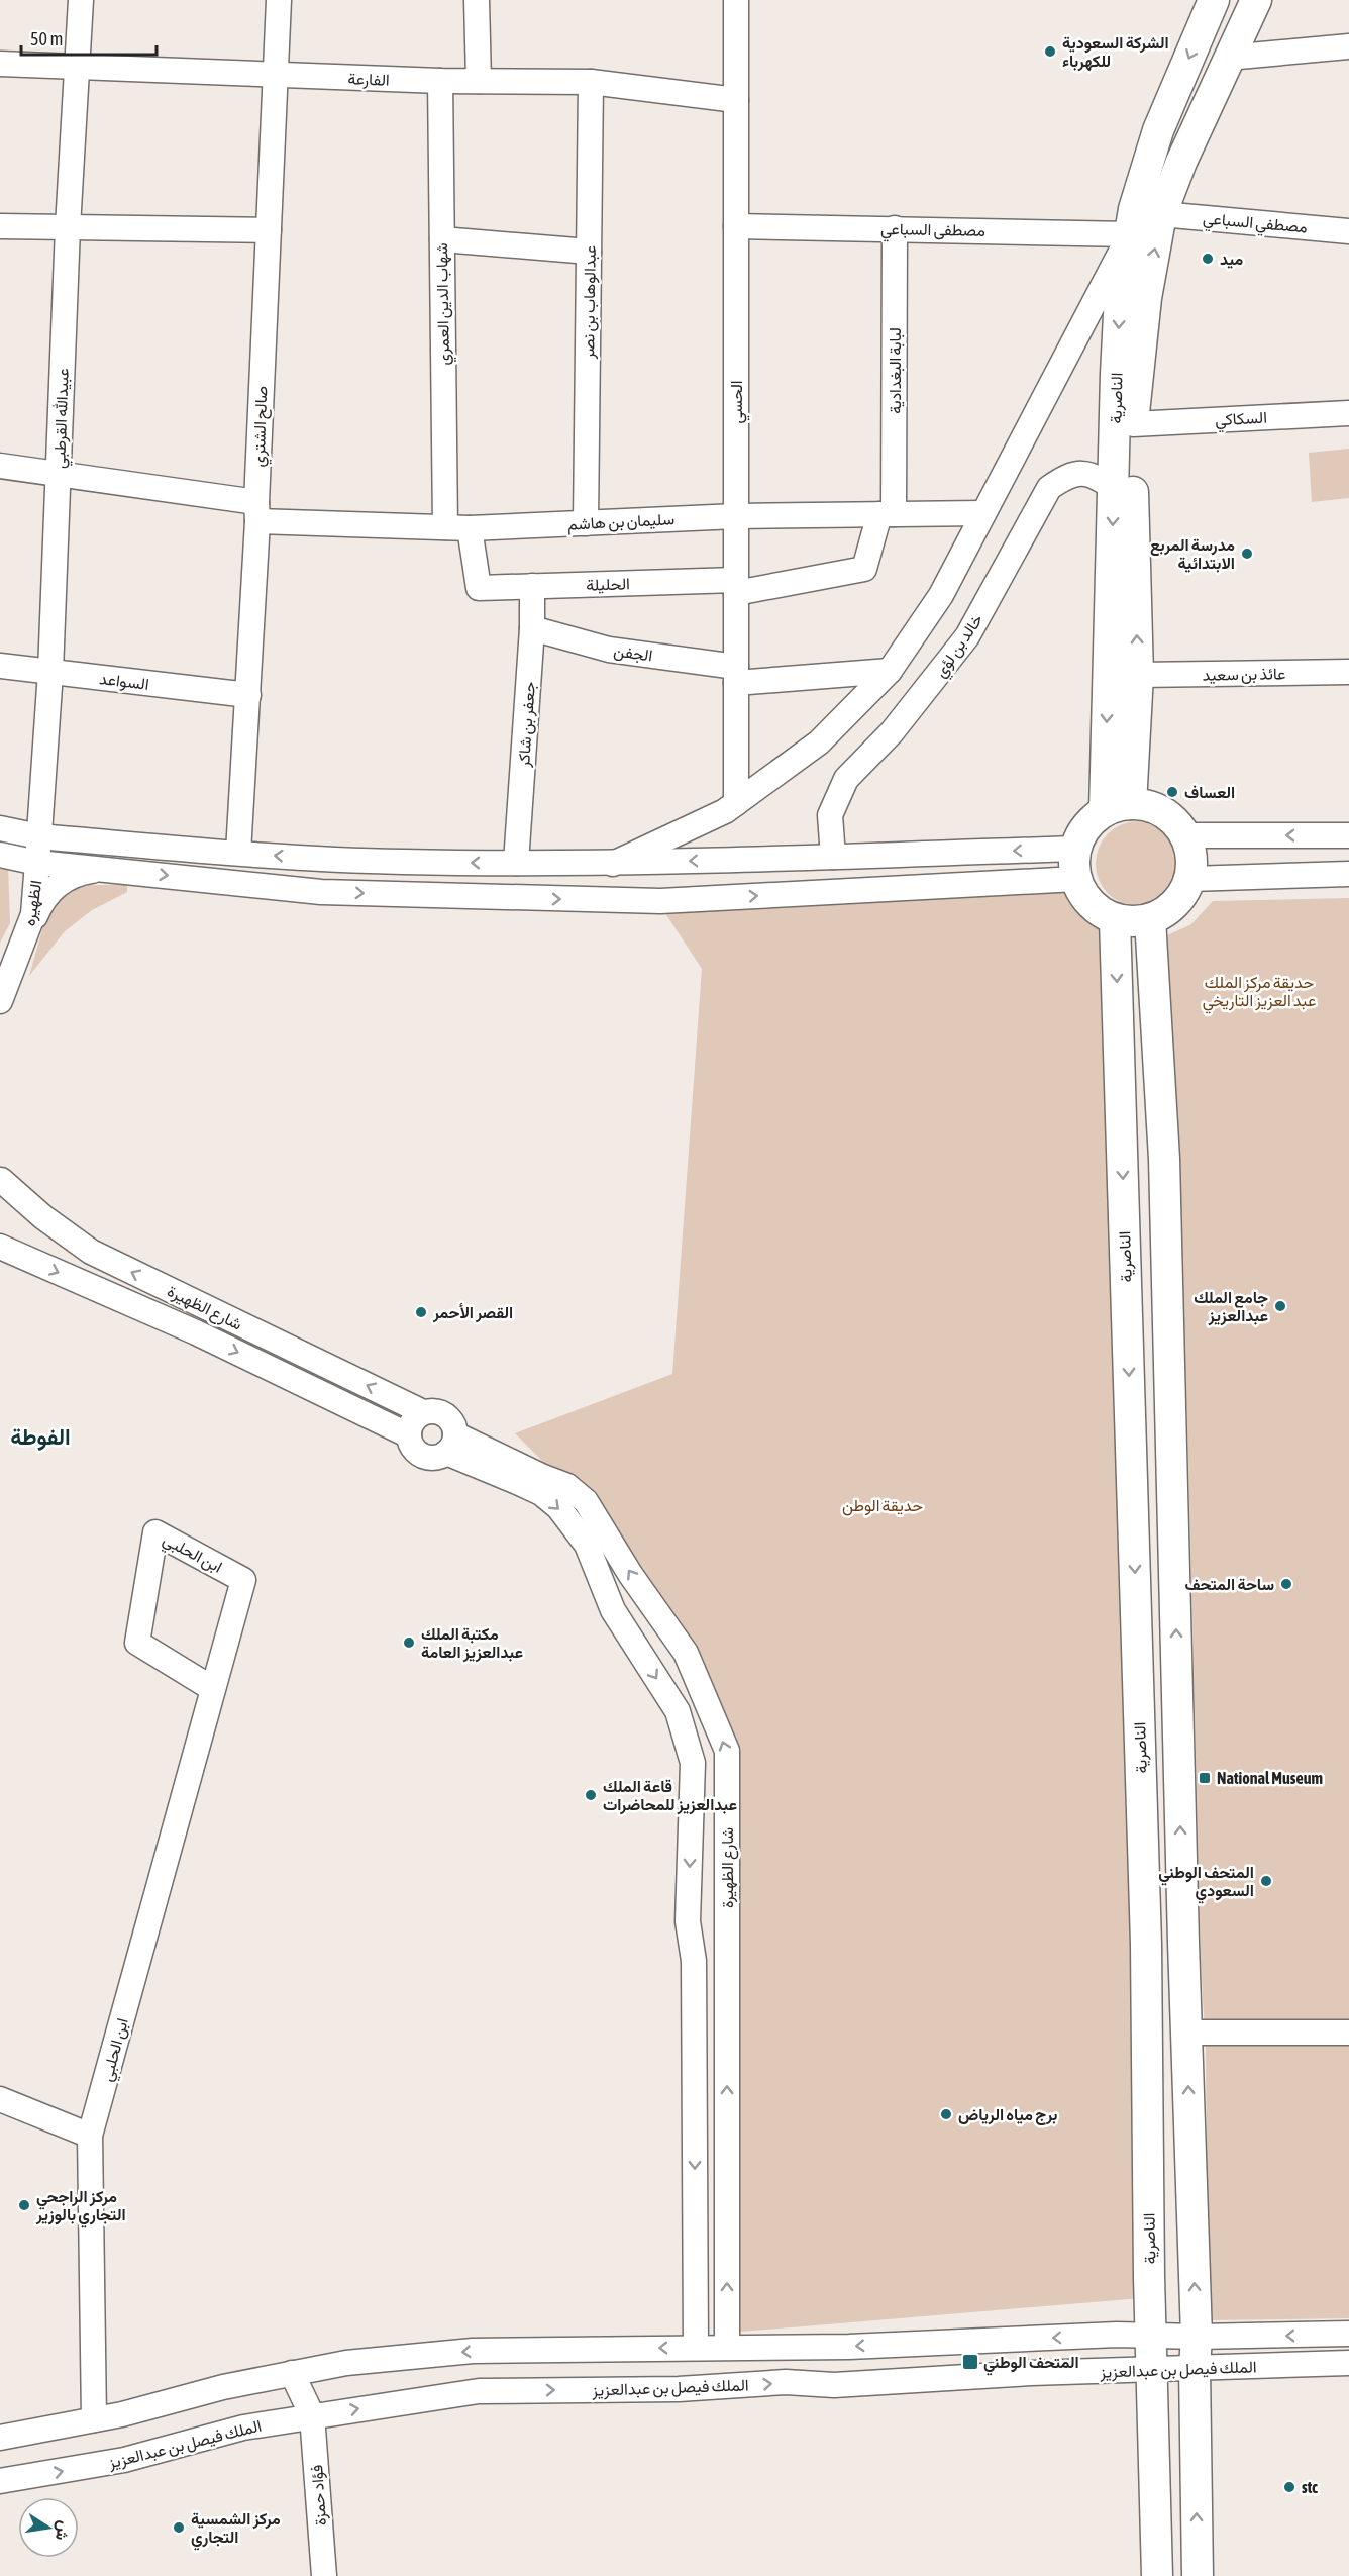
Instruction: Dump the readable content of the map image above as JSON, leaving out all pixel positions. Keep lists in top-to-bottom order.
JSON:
{
  "streets": {
    "main road": ["الناصرية"],
    "street": [
      "الفارعة",
      "مصطفي السباعي",
      "مصطفى السباعي",
      "عبدالوهاب بن نصر",
      "شهاب الدين العمري",
      "لبابة البغدادية",
      "الحسي",
      "عبيدالله القرطبي",
      "السكاكي",
      "صالح الشتري",
      "سليمان بن هاشم",
      "الحليلة",
      "خالد بن لؤي",
      "الجفن",
      "عائذ بن سعيد",
      "السواعد",
      "جعفر بن شاكر",
      "الظهيره",
      "شارع الظهيرة",
      "ابن الحلبي",
      "الملك فيصل بن عبدالعزيز",
      "فؤاد حمزة"
    ]
  },
  "crossings": [
    ["الفارعة", "عبدالوهاب بن نصر"],
    ["الفارعة", "شهاب الدين العمري"],
    ["الفارعة", "الحسي"],
    ["الفارعة", "عبيدالله القرطبي"],
    ["الفارعة", "صالح الشتري"],
    ["مصطفي السباعي", "الناصرية"],
    ["مصطفى السباعي", "لبابة البغدادية"],
    ["مصطفى السباعي", "الناصرية"],
    ["مصطفى السباعي", "الحسي"],
    ["عبدالوهاب بن نصر", "سليمان بن هاشم"],
    ["شهاب الدين العمري", "سليمان بن هاشم"],
    ["لبابة البغدادية", "الحسي"],
    ["لبابة البغدادية", "سليمان بن هاشم"],
    ["لبابة البغدادية", "الحليلة"],
    ["الناصرية", "السكاكي"],
    ["الناصرية", "خالد بن لؤي"],
    ["الناصرية", "عائذ بن سعيد"],
    ["الناصرية", "الملك فيصل بن عبدالعزيز"],
    ["الحسي", "سليمان بن هاشم"],
    ["الحسي", "الحليلة"],
    ["الحسي", "الجفن"],
    ["عبيدالله القرطبي", "سليمان بن هاشم"],
    ["عبيدالله القرطبي", "السواعد"],
    ["عبيدالله القرطبي", "الظهيره"],
    ["صالح الشتري", "سليمان بن هاشم"],
    ["صالح الشتري", "السواعد"],
    ["سليمان بن هاشم", "الحليلة"],
    ["الحليلة", "جعفر بن شاكر"],
    ["الجفن", "جعفر بن شاكر"],
    ["شارع الظهيرة", "الملك فيصل بن عبدالعزيز"],
    ["ابن الحلبي", "الملك فيصل بن عبدالعزيز"],
    ["الملك فيصل بن عبدالعزيز", "فؤاد حمزة"]
  ],
  "districts": ["الفوطة"],
  "parks": ["حديقة مركز الملك عبد العزيز التاريخي", "حديقة الوطن"],
  "places": {
    "other": [
      "الشركة السعودية للكهرباء",
      "ميد",
      "مدرسة المربع الابتدائية",
      "العساف",
      "جامع الملك عبدالعزيز",
      "القصر الأحمر",
      "ساحة المتحف",
      "مكتبة الملك عبدالعزيز العامة",
      "قاعة الملك عبدالعزيز للمحاضرات",
      "المتحف الوطني السعودي",
      "برج مياه الرياض",
      "مركز الراجحي التجاري بالوزير",
      "stc",
      "مركز الشمسية التجاري"
    ],
    "transit": ["National Museum", "المتحف الوطني"]
  },
  "scale_bar": "50 m",
  "north": "right"
}
